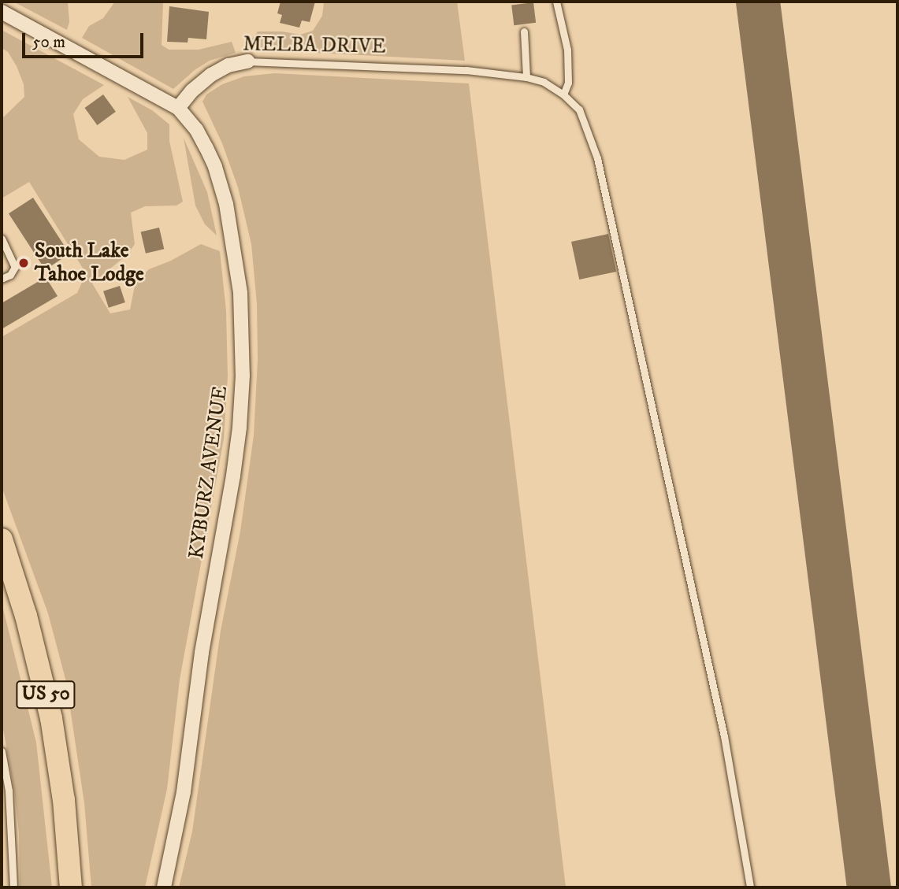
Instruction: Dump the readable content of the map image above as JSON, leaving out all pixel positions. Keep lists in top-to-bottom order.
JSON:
{
  "streets": {
    "highway": ["US 50"],
    "street": ["MELBA DRIVE", "KYBURZ AVENUE"]
  },
  "crossings": [
    ["MELBA DRIVE", "KYBURZ AVENUE"]
  ],
  "places": ["South Lake Tahoe Lodge"],
  "scale_bar": "50 m"
}
